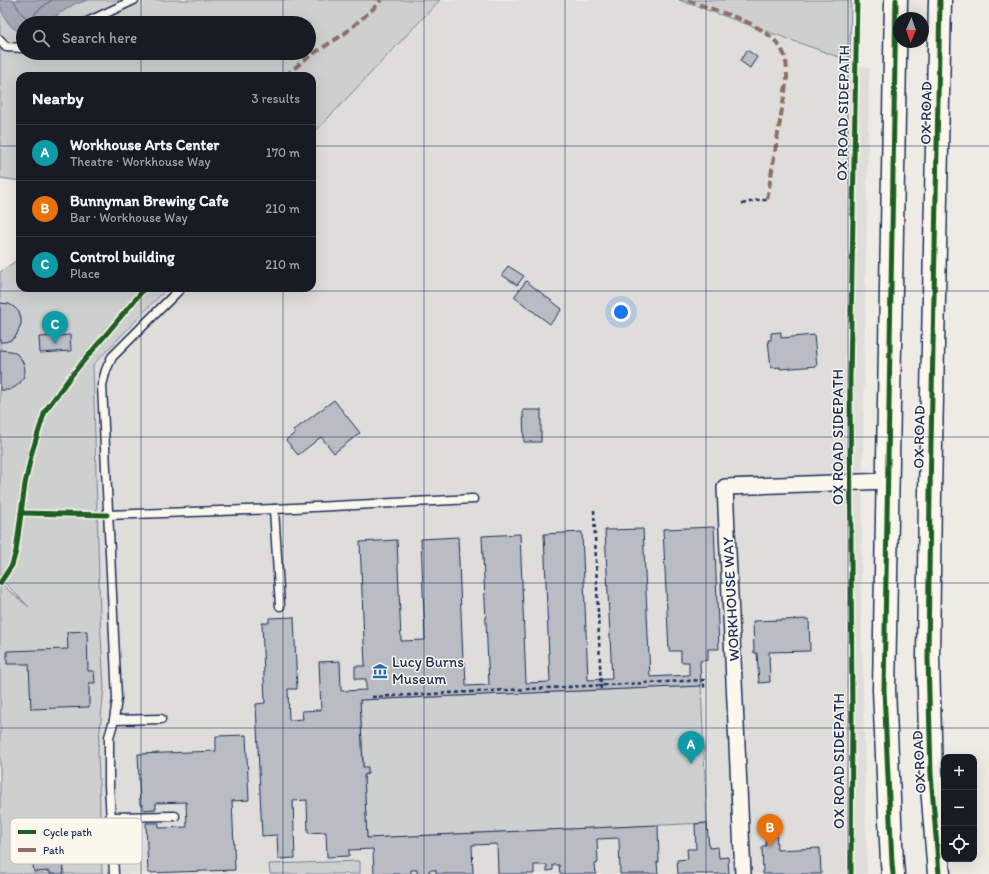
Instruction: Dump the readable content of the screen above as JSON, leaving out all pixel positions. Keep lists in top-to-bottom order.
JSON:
{
  "streets": {
    "highway": ["OX ROAD"],
    "street": ["WORKHOUSE WAY"],
    "cycle path": ["OX ROAD SIDEPATH"]
  },
  "crossings": [
    ["OX ROAD", "WORKHOUSE WAY"]
  ],
  "places": {
    "museum": ["Lucy Burns Museum"]
  },
  "legend": ["Cycle path", "Path"],
  "north": "bottom",
  "page": {
    "search": "Search here",
    "heading": ["Nearby", "3 results"],
    "list": [
      {
        "mark": "A",
        "name": "Workhouse Arts Center",
        "note": "Theatre · Workhouse Way",
        "value": "170 m"
      },
      {
        "mark": "B",
        "name": "Bunnyman Brewing Cafe",
        "note": "Bar · Workhouse Way",
        "value": "210 m"
      },
      {
        "mark": "C",
        "name": "Control building",
        "note": "Place",
        "value": "210 m"
      }
    ],
    "pins": ["C", "A", "B"],
    "map_buttons": ["+", "−"]
  }
}
